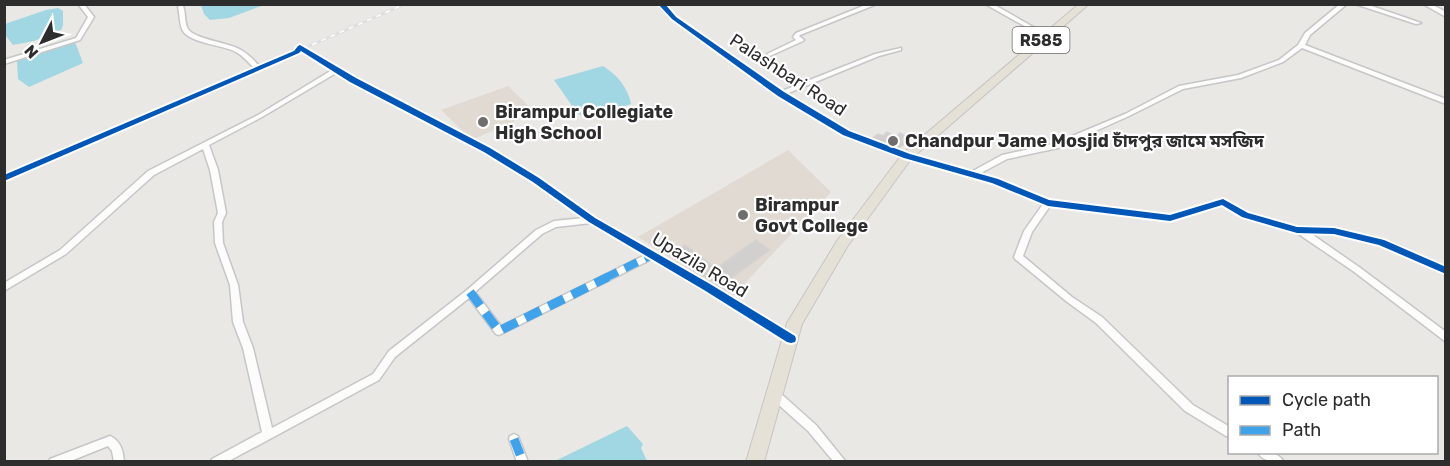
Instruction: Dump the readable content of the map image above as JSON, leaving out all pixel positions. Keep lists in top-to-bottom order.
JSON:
{
  "streets": {
    "main road": ["R585"],
    "street": ["Palashbari Road", "Upazila Road"]
  },
  "crossings": [
    ["R585", "Palashbari Road"],
    ["R585", "Upazila Road"]
  ],
  "places": ["Birampur Collegiate High School", "Chandpur Jame Mosjid চাঁদপুর জামে মসজিদ", "Birampur Govt College"],
  "legend": ["Cycle path", "Path"],
  "north": "bottom left"
}
